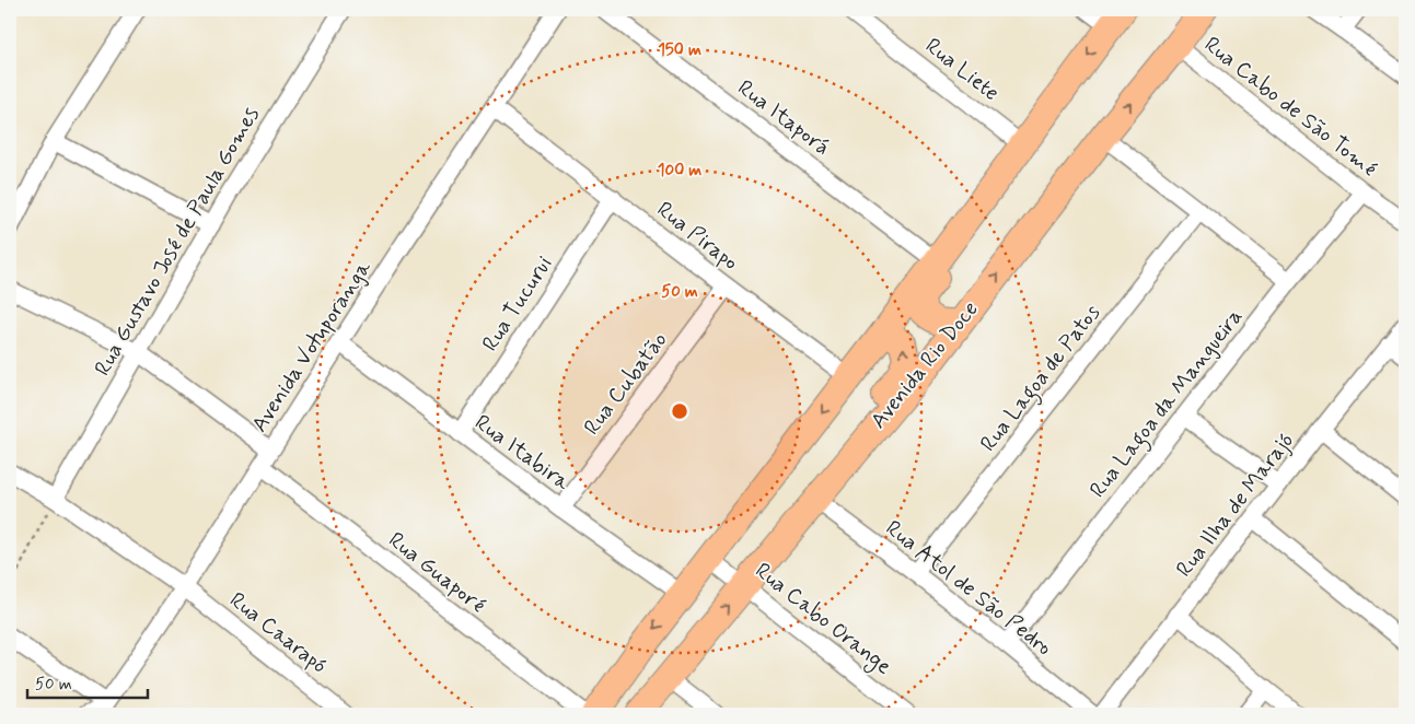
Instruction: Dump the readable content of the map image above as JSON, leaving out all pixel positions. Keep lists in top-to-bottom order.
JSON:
{
  "streets": {
    "main road": ["Avenida Rio Doce"],
    "street": [
      "Rua Liete",
      "Rua Cabo de São Tomé",
      "Rua Itaporá",
      "Rua Pirapo",
      "Rua Gustavo José de Paula Gomes",
      "Rua Tucurui",
      "Avenida Votuporanga",
      "Rua Lagoa de Patos",
      "Rua Cubatão",
      "Rua Lagoa da Mangueira",
      "Rua Itabira",
      "Rua Ilha de Marajó",
      "Rua Guaporé",
      "Rua Atol de São Pedro",
      "Rua Cabo Orange",
      "Rua Caarapó"
    ]
  },
  "crossings": [
    ["Rua Cabo de São Tomé", "Avenida Rio Doce"],
    ["Rua Cabo de São Tomé", "Rua Lagoa da Mangueira"],
    ["Rua Pirapo", "Rua Tucurui"],
    ["Rua Pirapo", "Avenida Votuporanga"],
    ["Rua Pirapo", "Rua Cubatão"],
    ["Rua Gustavo José de Paula Gomes", "Rua Caarapó"],
    ["Rua Tucurui", "Rua Itabira"],
    ["Avenida Votuporanga", "Rua Itabira"],
    ["Avenida Votuporanga", "Rua Guaporé"],
    ["Avenida Votuporanga", "Rua Caarapó"],
    ["Avenida Rio Doce", "Rua Atol de São Pedro"],
    ["Avenida Rio Doce", "Rua Cabo Orange"],
    ["Rua Lagoa de Patos", "Rua Atol de São Pedro"],
    ["Rua Cubatão", "Rua Itabira"],
    ["Rua Lagoa da Mangueira", "Rua Atol de São Pedro"]
  ],
  "scale_bar": "50 m",
  "rings": ["150 m", "100 m", "50 m"]
}
